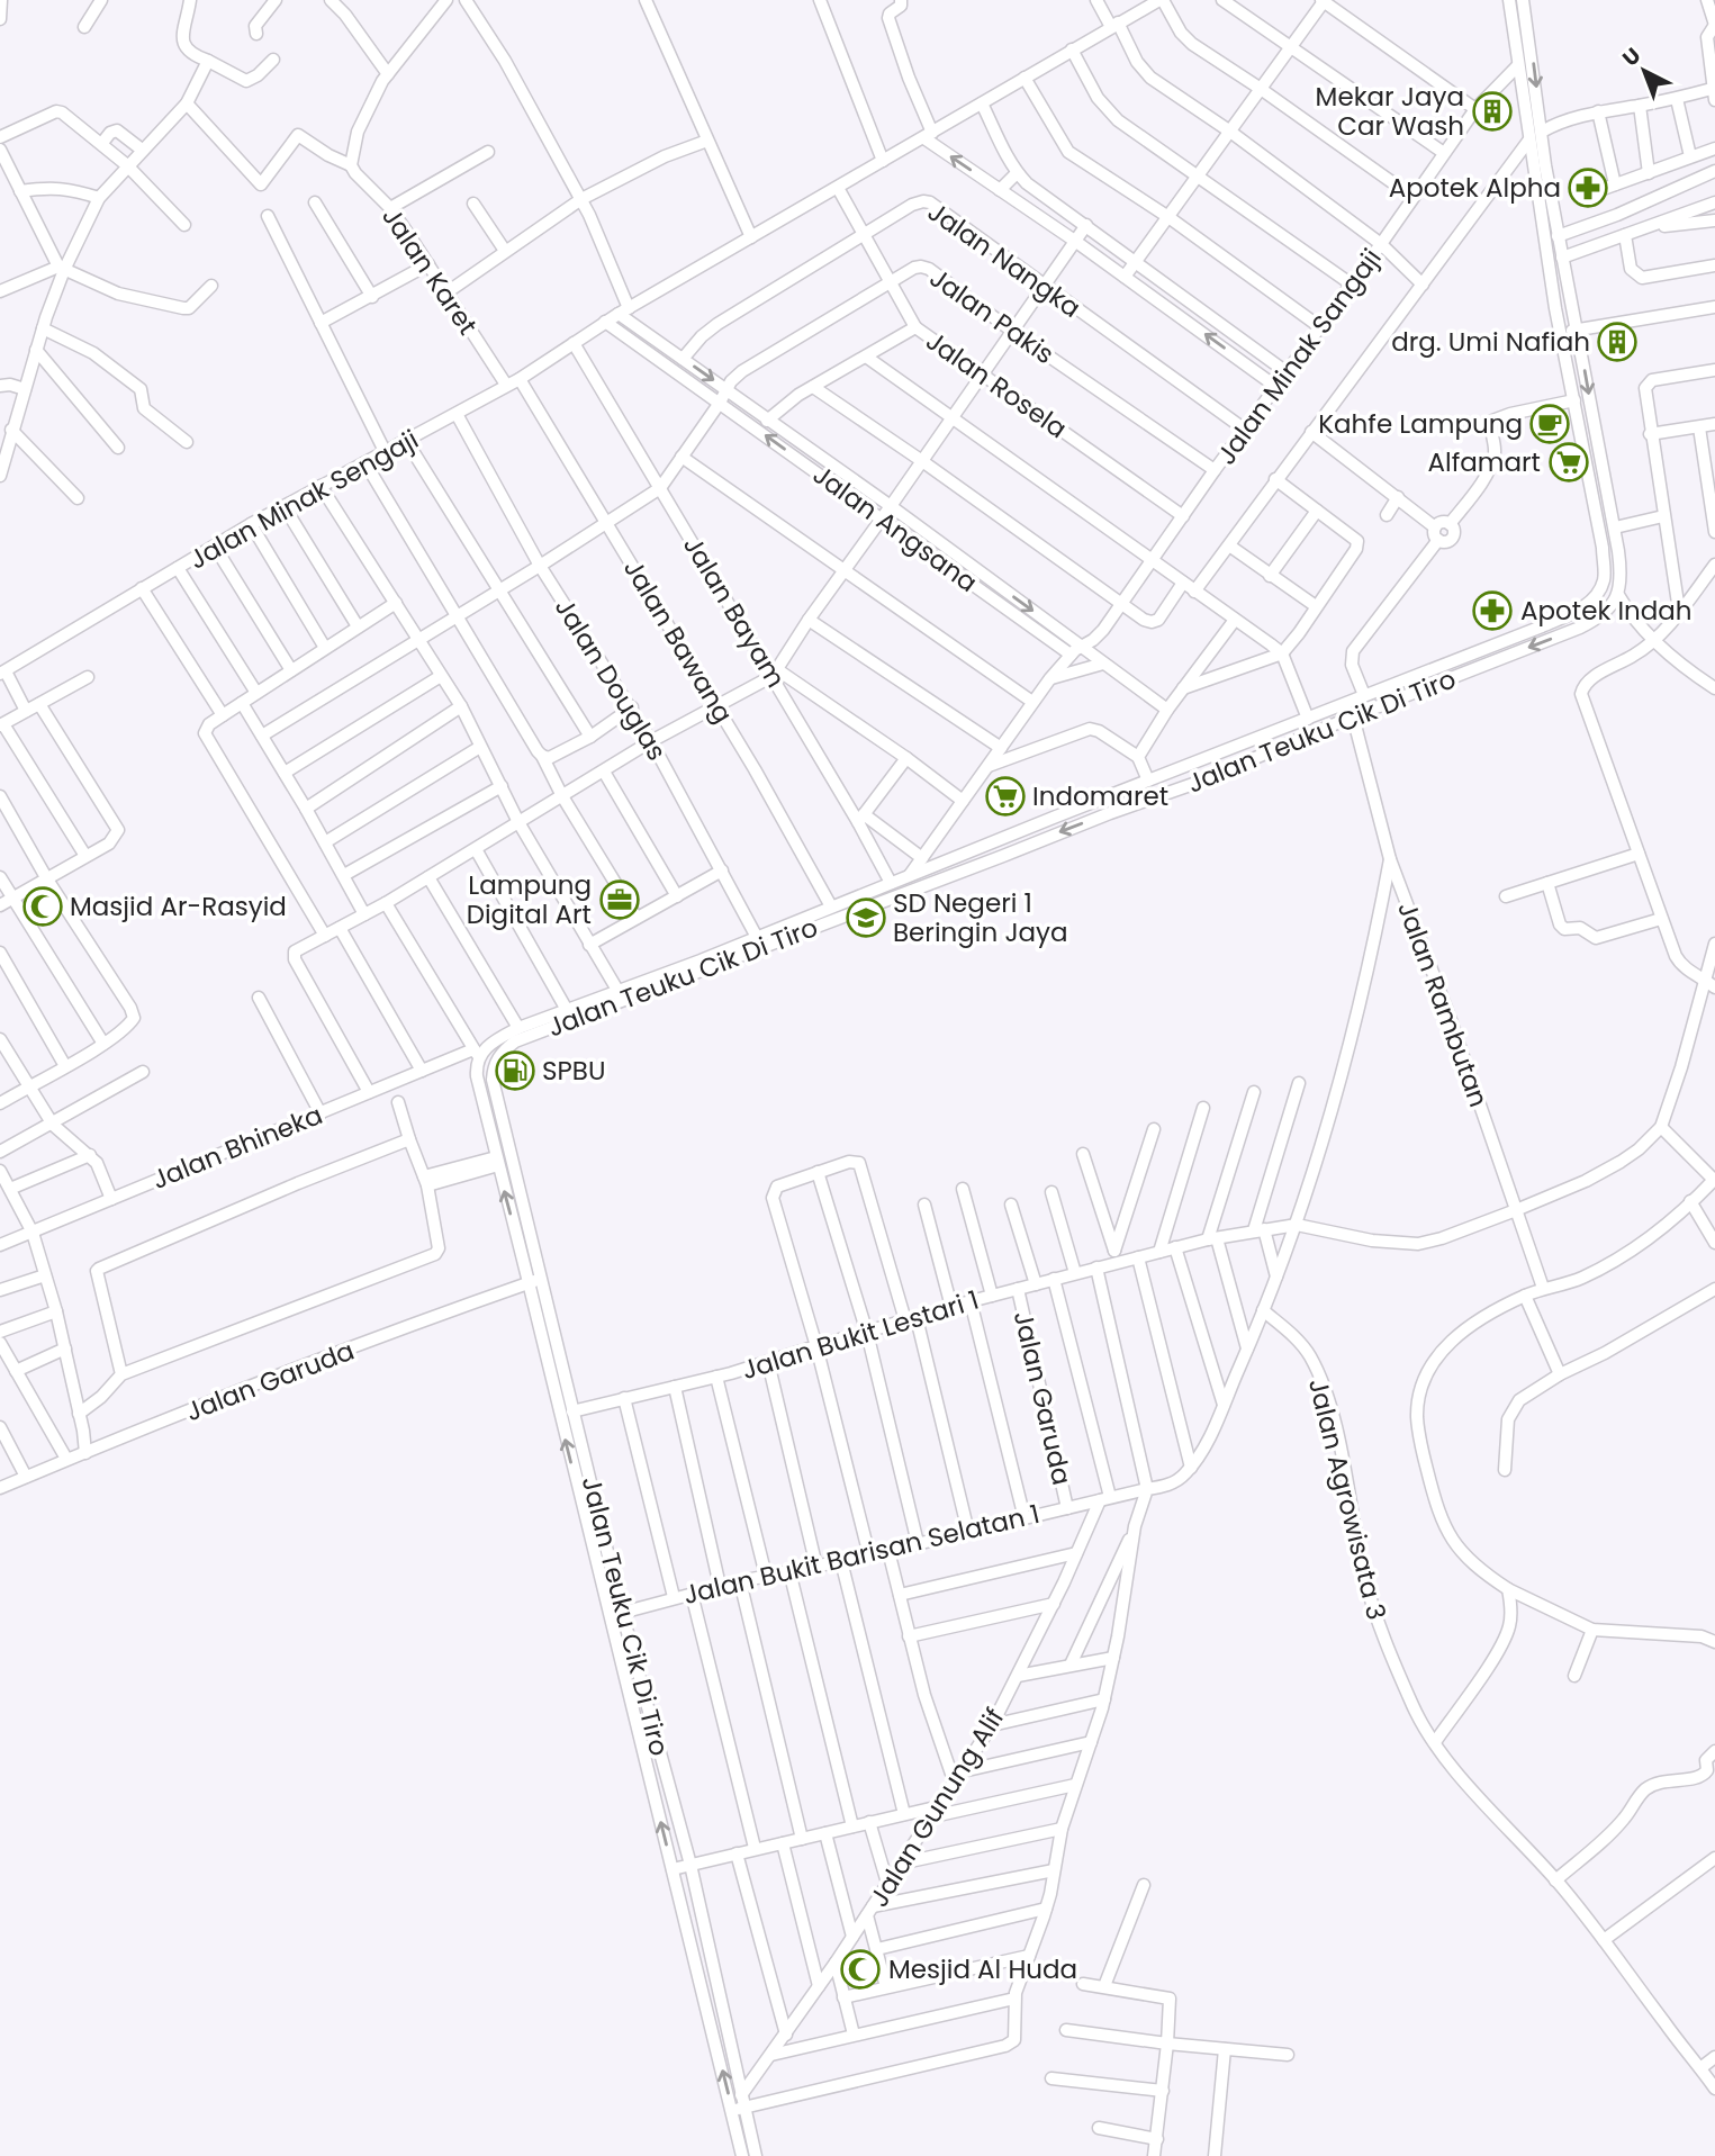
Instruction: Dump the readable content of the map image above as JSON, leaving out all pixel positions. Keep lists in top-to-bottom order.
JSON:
{
  "streets": {
    "street": [
      "Jalan Nangka",
      "Jalan Karet",
      "Jalan Pakis",
      "Jalan Minak Sangaji",
      "Jalan Rosela",
      "Jalan Minak Sengaji",
      "Jalan Angsana",
      "Jalan Bayam",
      "Jalan Bawang",
      "Jalan Douglas",
      "Jalan Teuku Cik Di Tiro",
      "Jalan Rambutan",
      "Jalan Bhineka",
      "Jalan Bukit Lestari 1",
      "Jalan Garuda",
      "Jalan Agrowisata 3",
      "Jalan Bukit Barisan Selatan 1",
      "Jalan Gunung Alif"
    ]
  },
  "crossings": [
    ["Jalan Nangka", "Jalan Minak Sangaji"],
    ["Jalan Nangka", "Jalan Angsana"],
    ["Jalan Karet", "Jalan Minak Sengaji"],
    ["Jalan Pakis", "Jalan Minak Sangaji"],
    ["Jalan Pakis", "Jalan Angsana"],
    ["Jalan Minak Sangaji", "Jalan Rosela"],
    ["Jalan Minak Sangaji", "Jalan Angsana"],
    ["Jalan Minak Sangaji", "Jalan Teuku Cik Di Tiro"],
    ["Jalan Rosela", "Jalan Angsana"],
    ["Jalan Minak Sengaji", "Jalan Angsana"],
    ["Jalan Minak Sengaji", "Jalan Bayam"],
    ["Jalan Minak Sengaji", "Jalan Bawang"],
    ["Jalan Minak Sengaji", "Jalan Douglas"],
    ["Jalan Angsana", "Jalan Bayam"],
    ["Jalan Bayam", "Jalan Teuku Cik Di Tiro"],
    ["Jalan Bawang", "Jalan Teuku Cik Di Tiro"],
    ["Jalan Douglas", "Jalan Teuku Cik Di Tiro"],
    ["Jalan Teuku Cik Di Tiro", "Jalan Rambutan"],
    ["Jalan Teuku Cik Di Tiro", "Jalan Bhineka"],
    ["Jalan Teuku Cik Di Tiro", "Jalan Bukit Lestari 1"],
    ["Jalan Teuku Cik Di Tiro", "Jalan Garuda"],
    ["Jalan Teuku Cik Di Tiro", "Jalan Bukit Barisan Selatan 1"],
    ["Jalan Teuku Cik Di Tiro", "Jalan Gunung Alif"],
    ["Jalan Rambutan", "Jalan Bukit Lestari 1"],
    ["Jalan Bukit Lestari 1", "Jalan Garuda"],
    ["Jalan Garuda", "Jalan Bukit Barisan Selatan 1"],
    ["Jalan Bukit Barisan Selatan 1", "Jalan Gunung Alif"]
  ],
  "places": {
    "building": ["Mekar Jaya Car Wash", "drg. Umi Nafiah"],
    "pharmacy": ["Apotek Alpha", "Apotek Indah"],
    "cafe": ["Kahfe Lampung"],
    "supermarket": ["Alfamart", "Indomaret"],
    "office": ["Lampung Digital Art"],
    "mosque": ["Masjid Ar-Rasyid", "Mesjid Al Huda"],
    "school or university": ["SD Negeri 1 Beringin Jaya"],
    "fuel station": ["SPBU"]
  },
  "north": "top left"
}
